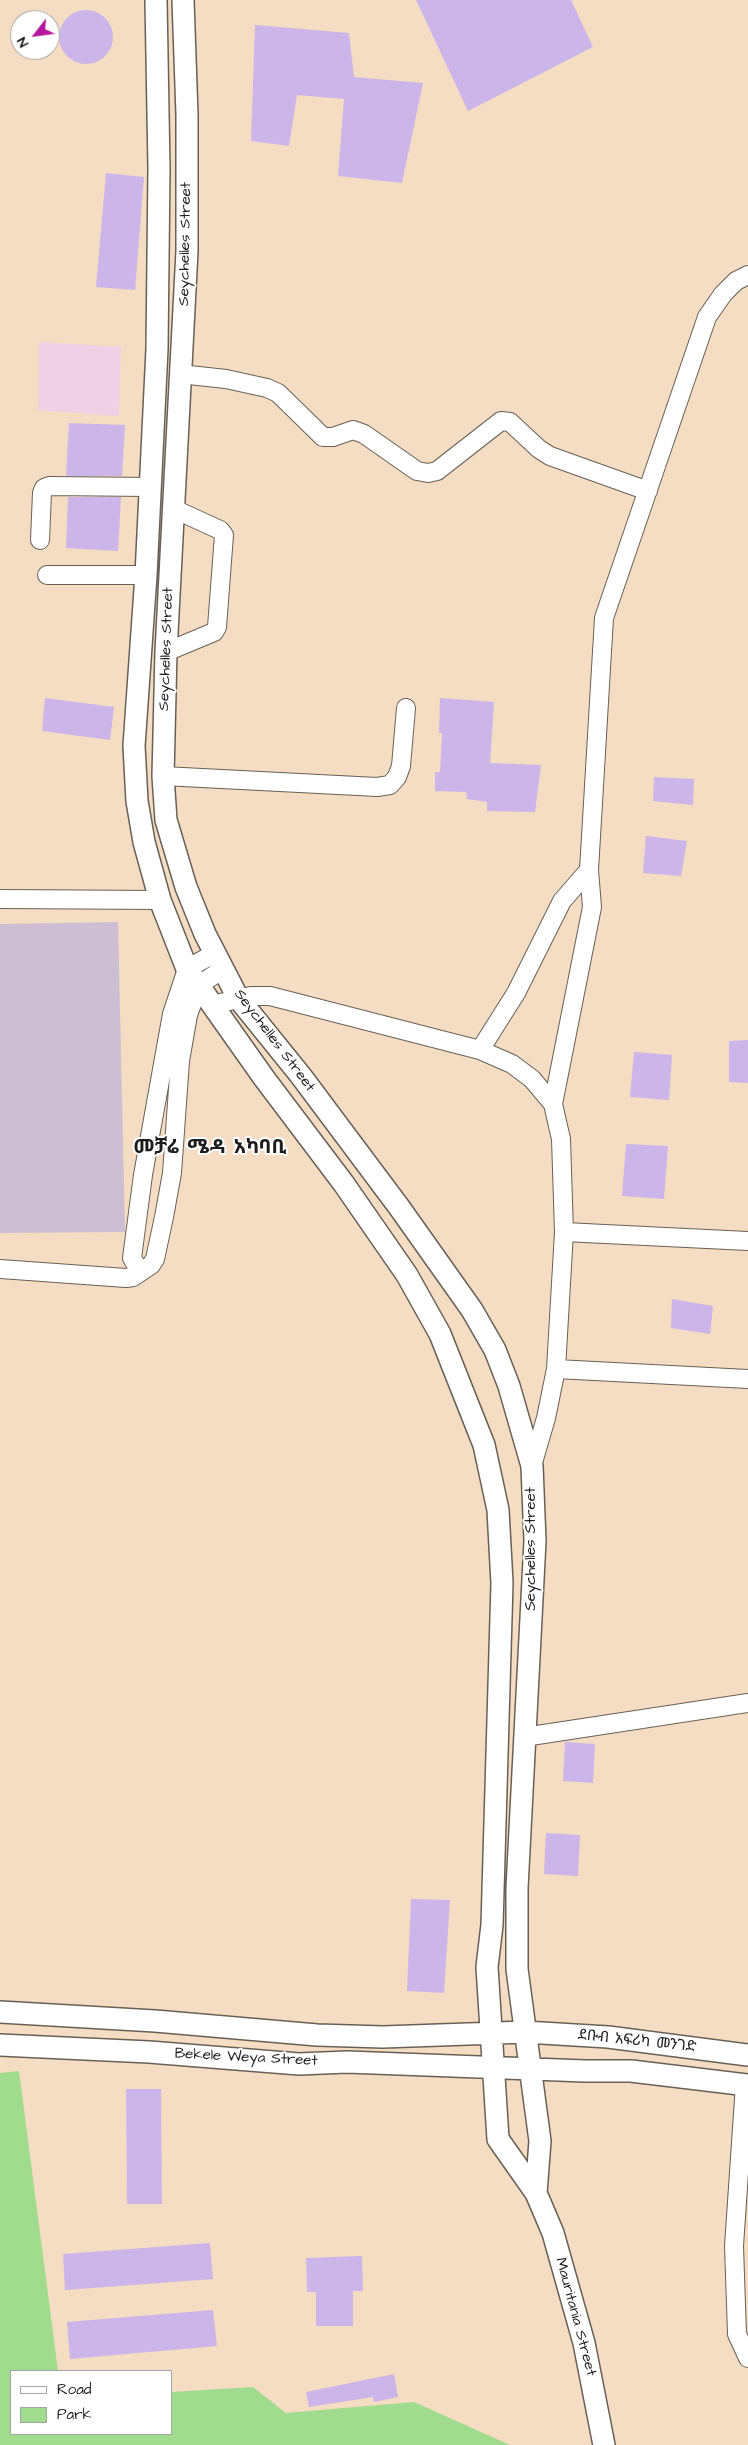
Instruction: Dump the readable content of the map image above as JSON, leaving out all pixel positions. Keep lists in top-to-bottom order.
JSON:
{
  "streets": {
    "main road": [
      "Seychelles Street",
      "ደቡብ አፍሪካ መንገድ",
      "Bekele Weya Street",
      "Mauritania Street"
    ]
  },
  "crossings": [
    ["Seychelles Street", "ደቡብ አፍሪካ መንገድ"],
    ["Seychelles Street", "Bekele Weya Street"],
    ["Seychelles Street", "Mauritania Street"],
    ["ደቡብ አፍሪካ መንገድ", "Bekele Weya Street"],
    ["ደቡብ አፍሪካ መንገድ", "Mauritania Street"],
    ["Bekele Weya Street", "Mauritania Street"]
  ],
  "districts": ["መቻሬ ሜዳ አካባቢ"],
  "legend": ["Road", "Park"],
  "north": "bottom left"
}
